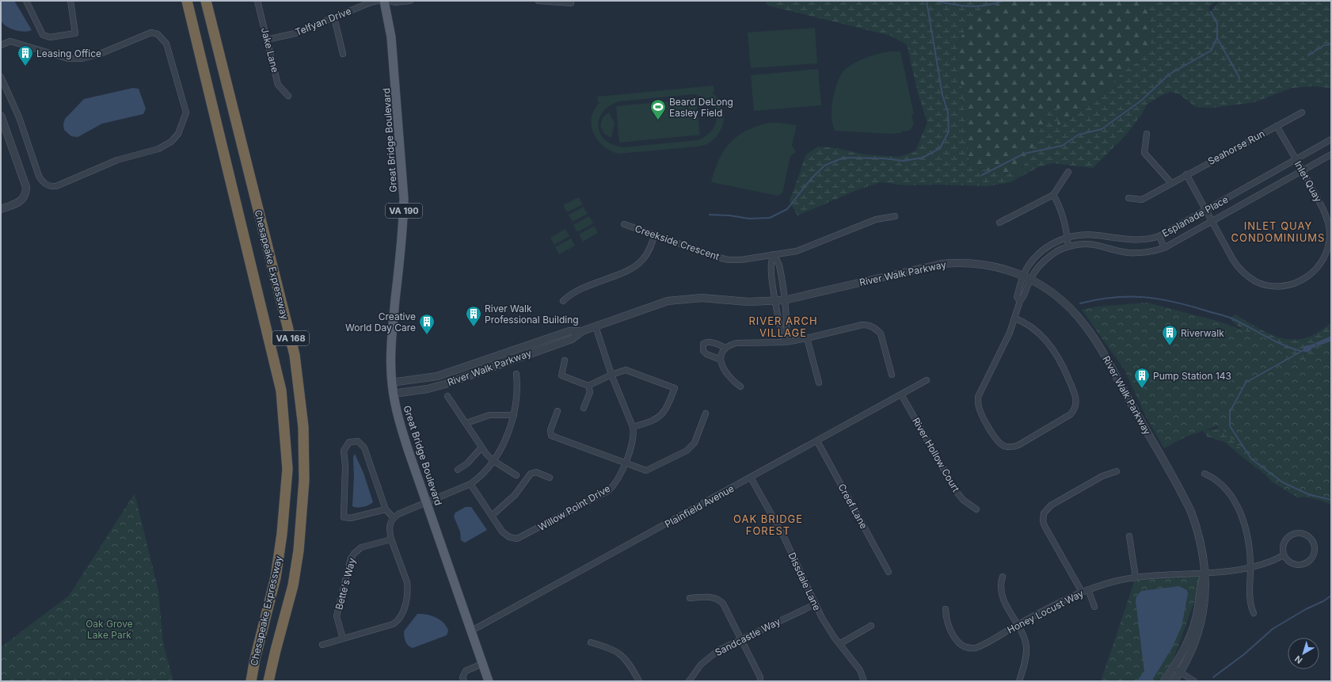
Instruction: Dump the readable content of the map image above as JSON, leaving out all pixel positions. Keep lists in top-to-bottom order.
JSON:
{
  "streets": {
    "highway": ["Chesapeake Expressway", "VA 168"],
    "main road": ["Great Bridge Boulevard", "VA 190"],
    "street": [
      "Telfyan Drive",
      "Jake Lane",
      "Seahorse Run",
      "Inlet Quay",
      "Esplanade Place",
      "Creekside Crescent",
      "River Walk Parkway",
      "River Hollow Court",
      "Plainfield Avenue",
      "Creef Lane",
      "Willow Point Drive",
      "Dissdale Lane",
      "Bette's Way",
      "Honey Locust Way",
      "Sandcastle Way"
    ]
  },
  "crossings": [
    ["Telfyan Drive", "Jake Lane"],
    ["Great Bridge Boulevard", "River Walk Parkway"],
    ["Great Bridge Boulevard", "Plainfield Avenue"],
    ["Seahorse Run", "Inlet Quay"],
    ["Inlet Quay", "Esplanade Place"],
    ["Esplanade Place", "River Walk Parkway"],
    ["River Walk Parkway", "Willow Point Drive"],
    ["River Walk Parkway", "Honey Locust Way"],
    ["River Hollow Court", "Plainfield Avenue"],
    ["Plainfield Avenue", "Creef Lane"],
    ["Plainfield Avenue", "Dissdale Lane"],
    ["Dissdale Lane", "Sandcastle Way"]
  ],
  "districts": ["INLET QUAY CONDOMINIUMS", "RIVER ARCH VILLAGE", "OAK BRIDGE FOREST"],
  "parks": ["Oak Grove Lake Park"],
  "places": {
    "building": [
      "Leasing Office",
      "River Walk Professional Building",
      "Creative World Day Care",
      "Riverwalk",
      "Pump Station 143"
    ],
    "sports": ["Beard DeLong Easley Field"]
  },
  "north": "bottom left"
}
